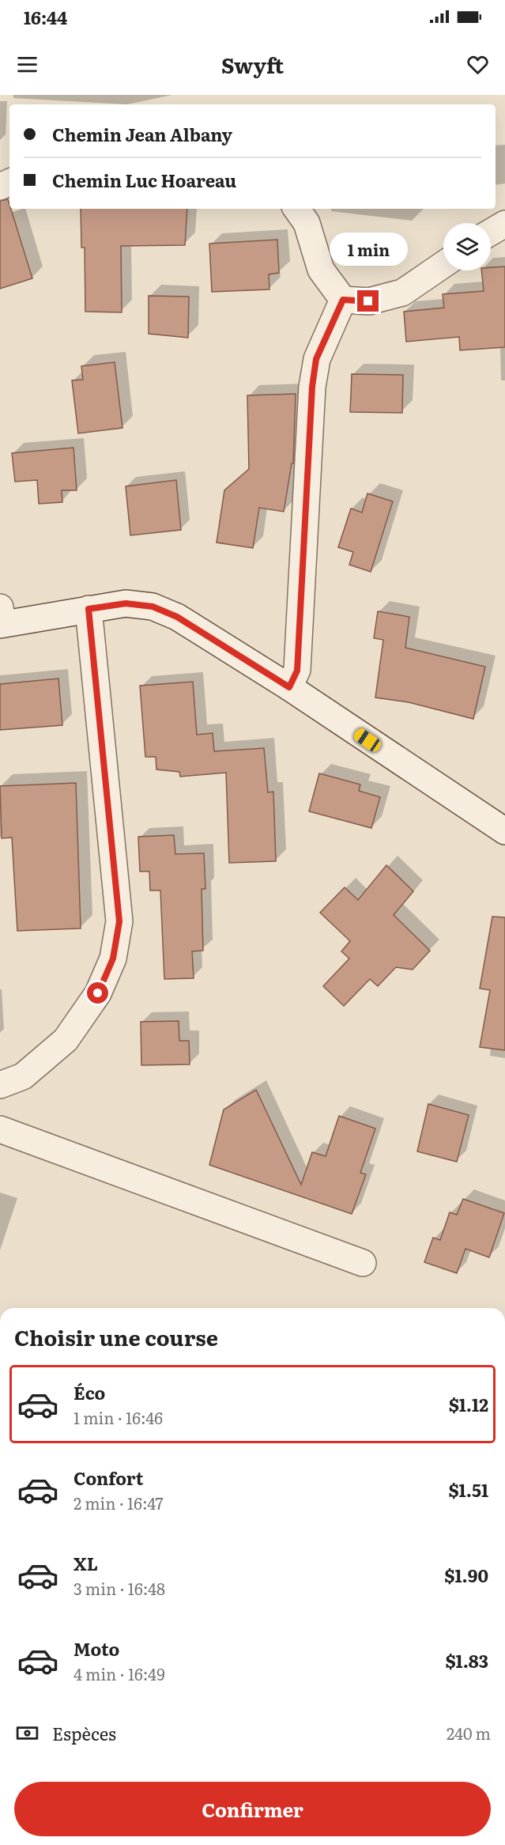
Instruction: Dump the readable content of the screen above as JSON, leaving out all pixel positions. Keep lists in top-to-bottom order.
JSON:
{
  "page": {
    "status": "16:44",
    "header": "Swyft",
    "banner": ["Chemin Jean Albany", "Chemin Luc Hoareau"],
    "bubble": "1 min",
    "heading": "Choisir une course",
    "list": [
      {
        "name": "Éco",
        "note": "1 min · 16:46",
        "value": "$1.12"
      },
      {
        "name": "Confort",
        "note": "2 min · 16:47",
        "value": "$1.51"
      },
      {
        "name": "XL",
        "note": "3 min · 16:48",
        "value": "$1.90"
      },
      {
        "name": "Moto",
        "note": "4 min · 16:49",
        "value": "$1.83"
      }
    ],
    "pay": ["Espèces", "240 m"],
    "buttons": "Confirmer"
  }
}
